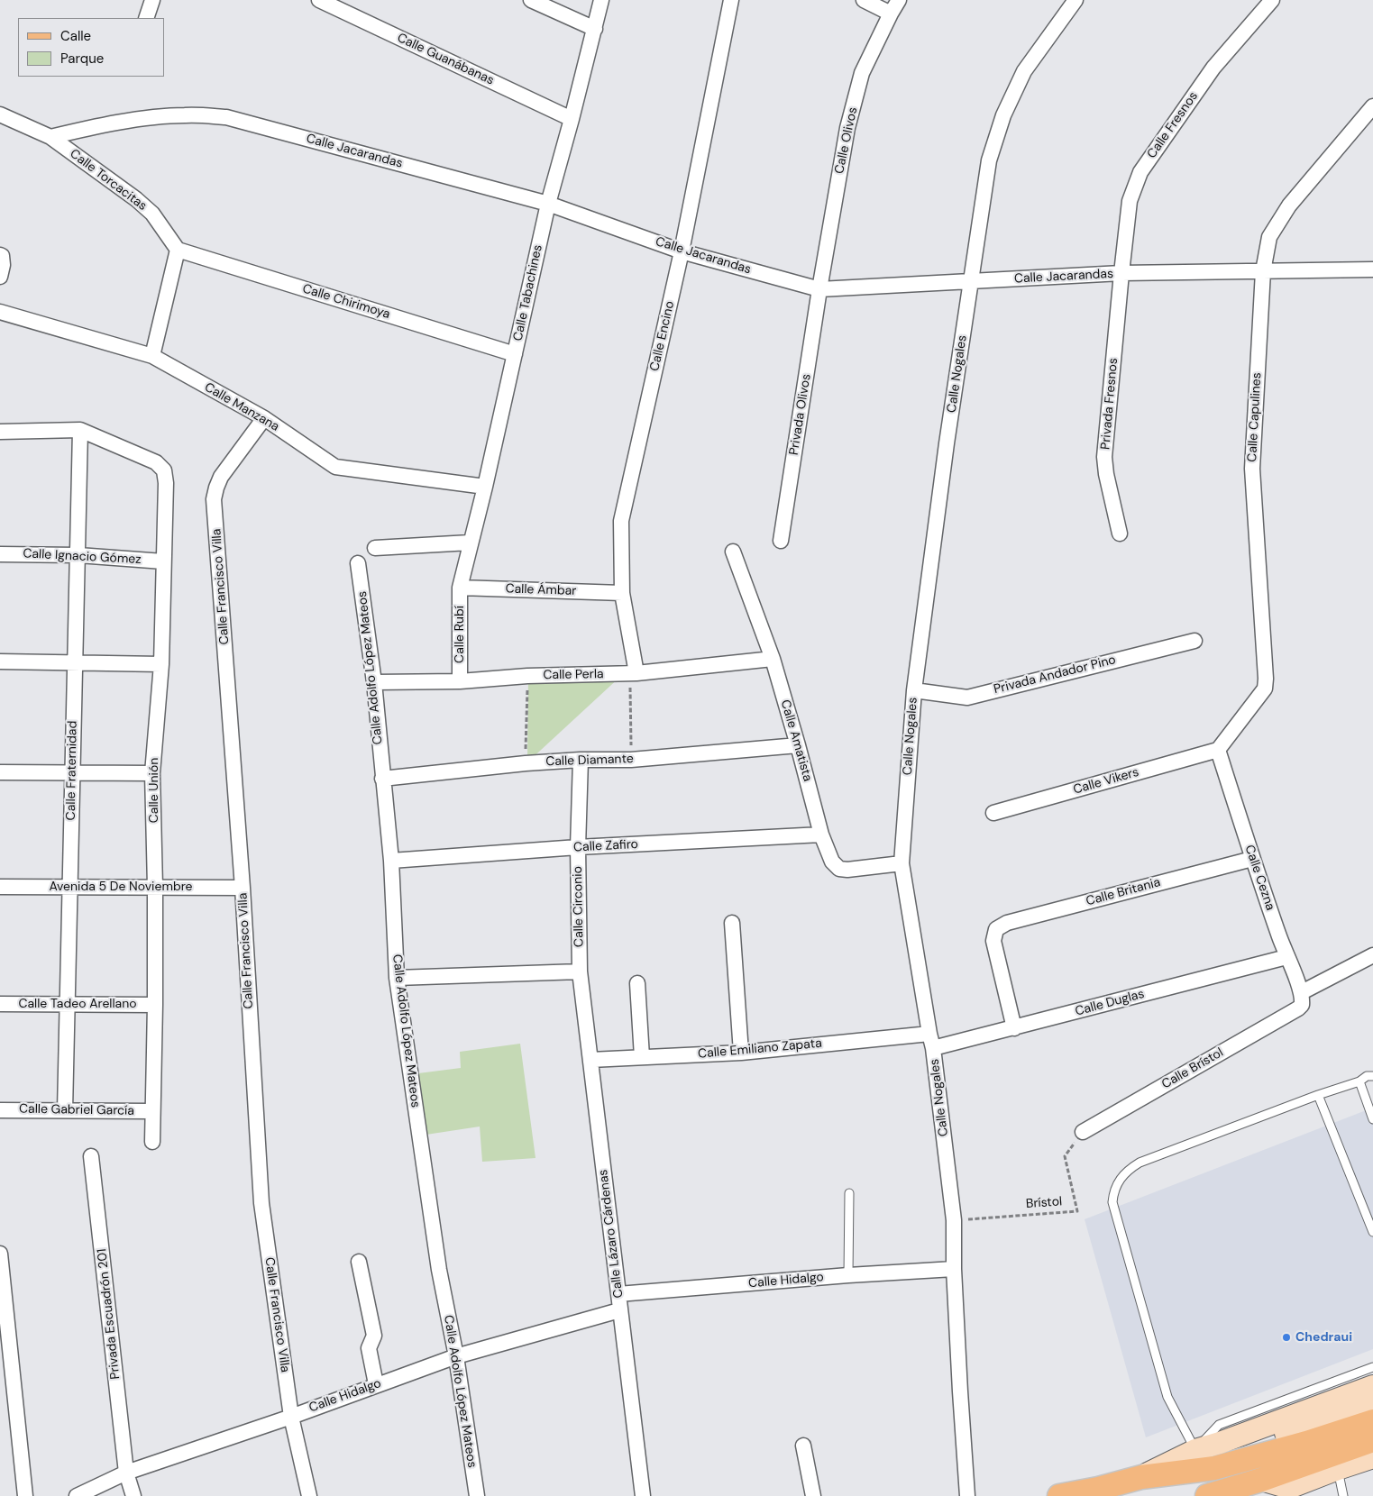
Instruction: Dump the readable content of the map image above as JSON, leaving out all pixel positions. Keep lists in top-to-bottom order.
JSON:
{
  "streets": {
    "street": [
      "Calle Guanábanas",
      "Calle Fresnos",
      "Calle Olivos",
      "Calle Jacarandas",
      "Calle Torcacitas",
      "Calle Tabachines",
      "Calle Chirimoya",
      "Calle Encino",
      "Calle Nogales",
      "Privada Fresnos",
      "Calle Manzana",
      "Privada Olivos",
      "Calle Capulines",
      "Calle Ignacio Gómez",
      "Calle Francisco Villa",
      "Calle Ámbar",
      "Calle Rubí",
      "Calle Adolfo López Mateos",
      "Calle Perla",
      "Privada Andador Pino",
      "Calle Amatista",
      "Calle Diamante",
      "Calle Fraternidad",
      "Calle Vikers",
      "Calle Unión",
      "Calle Zafiro",
      "Calle Cezna",
      "Avenida 5 De Noviembre",
      "Calle Britania",
      "Calle Circonio",
      "Calle Duglas",
      "Calle Tadeo Arellano",
      "Calle Emiliano Zapata",
      "Calle Brístol",
      "Calle Gabriel García",
      "Calle Lázaro Cárdenas",
      "Calle Hidalgo",
      "Privada Escuadrón 201"
    ],
    "path": ["Brístol"]
  },
  "crossings": [
    ["Calle Guanábanas", "Calle Tabachines"],
    ["Calle Fresnos", "Calle Jacarandas"],
    ["Calle Fresnos", "Privada Fresnos"],
    ["Calle Olivos", "Calle Jacarandas"],
    ["Calle Olivos", "Privada Olivos"],
    ["Calle Jacarandas", "Calle Torcacitas"],
    ["Calle Jacarandas", "Calle Tabachines"],
    ["Calle Jacarandas", "Calle Encino"],
    ["Calle Jacarandas", "Calle Nogales"],
    ["Calle Jacarandas", "Privada Fresnos"],
    ["Calle Jacarandas", "Privada Olivos"],
    ["Calle Jacarandas", "Calle Capulines"],
    ["Calle Torcacitas", "Calle Chirimoya"],
    ["Calle Tabachines", "Calle Chirimoya"],
    ["Calle Tabachines", "Calle Manzana"],
    ["Calle Tabachines", "Calle Ámbar"],
    ["Calle Tabachines", "Calle Rubí"],
    ["Calle Encino", "Calle Ámbar"],
    ["Calle Encino", "Calle Perla"],
    ["Calle Nogales", "Privada Andador Pino"],
    ["Calle Nogales", "Calle Amatista"],
    ["Calle Nogales", "Calle Duglas"],
    ["Calle Nogales", "Calle Emiliano Zapata"],
    ["Calle Nogales", "Brístol"],
    ["Calle Nogales", "Calle Hidalgo"],
    ["Calle Manzana", "Calle Francisco Villa"],
    ["Calle Capulines", "Calle Vikers"],
    ["Calle Capulines", "Calle Cezna"],
    ["Calle Ignacio Gómez", "Calle Fraternidad"],
    ["Calle Ignacio Gómez", "Calle Unión"],
    ["Calle Francisco Villa", "Avenida 5 De Noviembre"],
    ["Calle Francisco Villa", "Calle Hidalgo"],
    ["Calle Ámbar", "Calle Rubí"],
    ["Calle Rubí", "Calle Perla"],
    ["Calle Adolfo López Mateos", "Calle Perla"],
    ["Calle Adolfo López Mateos", "Calle Diamante"],
    ["Calle Adolfo López Mateos", "Calle Zafiro"],
    ["Calle Adolfo López Mateos", "Calle Hidalgo"],
    ["Calle Perla", "Calle Amatista"],
    ["Calle Amatista", "Calle Diamante"],
    ["Calle Amatista", "Calle Zafiro"],
    ["Calle Diamante", "Calle Circonio"],
    ["Calle Fraternidad", "Calle Unión"],
    ["Calle Fraternidad", "Avenida 5 De Noviembre"],
    ["Calle Fraternidad", "Calle Tadeo Arellano"],
    ["Calle Fraternidad", "Calle Gabriel García"],
    ["Calle Vikers", "Calle Cezna"],
    ["Calle Unión", "Avenida 5 De Noviembre"],
    ["Calle Unión", "Calle Tadeo Arellano"],
    ["Calle Unión", "Calle Gabriel García"],
    ["Calle Zafiro", "Calle Circonio"],
    ["Calle Cezna", "Calle Britania"],
    ["Calle Cezna", "Calle Duglas"],
    ["Calle Cezna", "Calle Brístol"],
    ["Calle Britania", "Calle Duglas"],
    ["Calle Circonio", "Calle Lázaro Cárdenas"],
    ["Calle Emiliano Zapata", "Calle Lázaro Cárdenas"],
    ["Calle Brístol", "Brístol"],
    ["Calle Lázaro Cárdenas", "Calle Hidalgo"],
    ["Calle Hidalgo", "Privada Escuadrón 201"]
  ],
  "places": ["Chedraui"],
  "legend": ["Calle", "Parque"]
}
